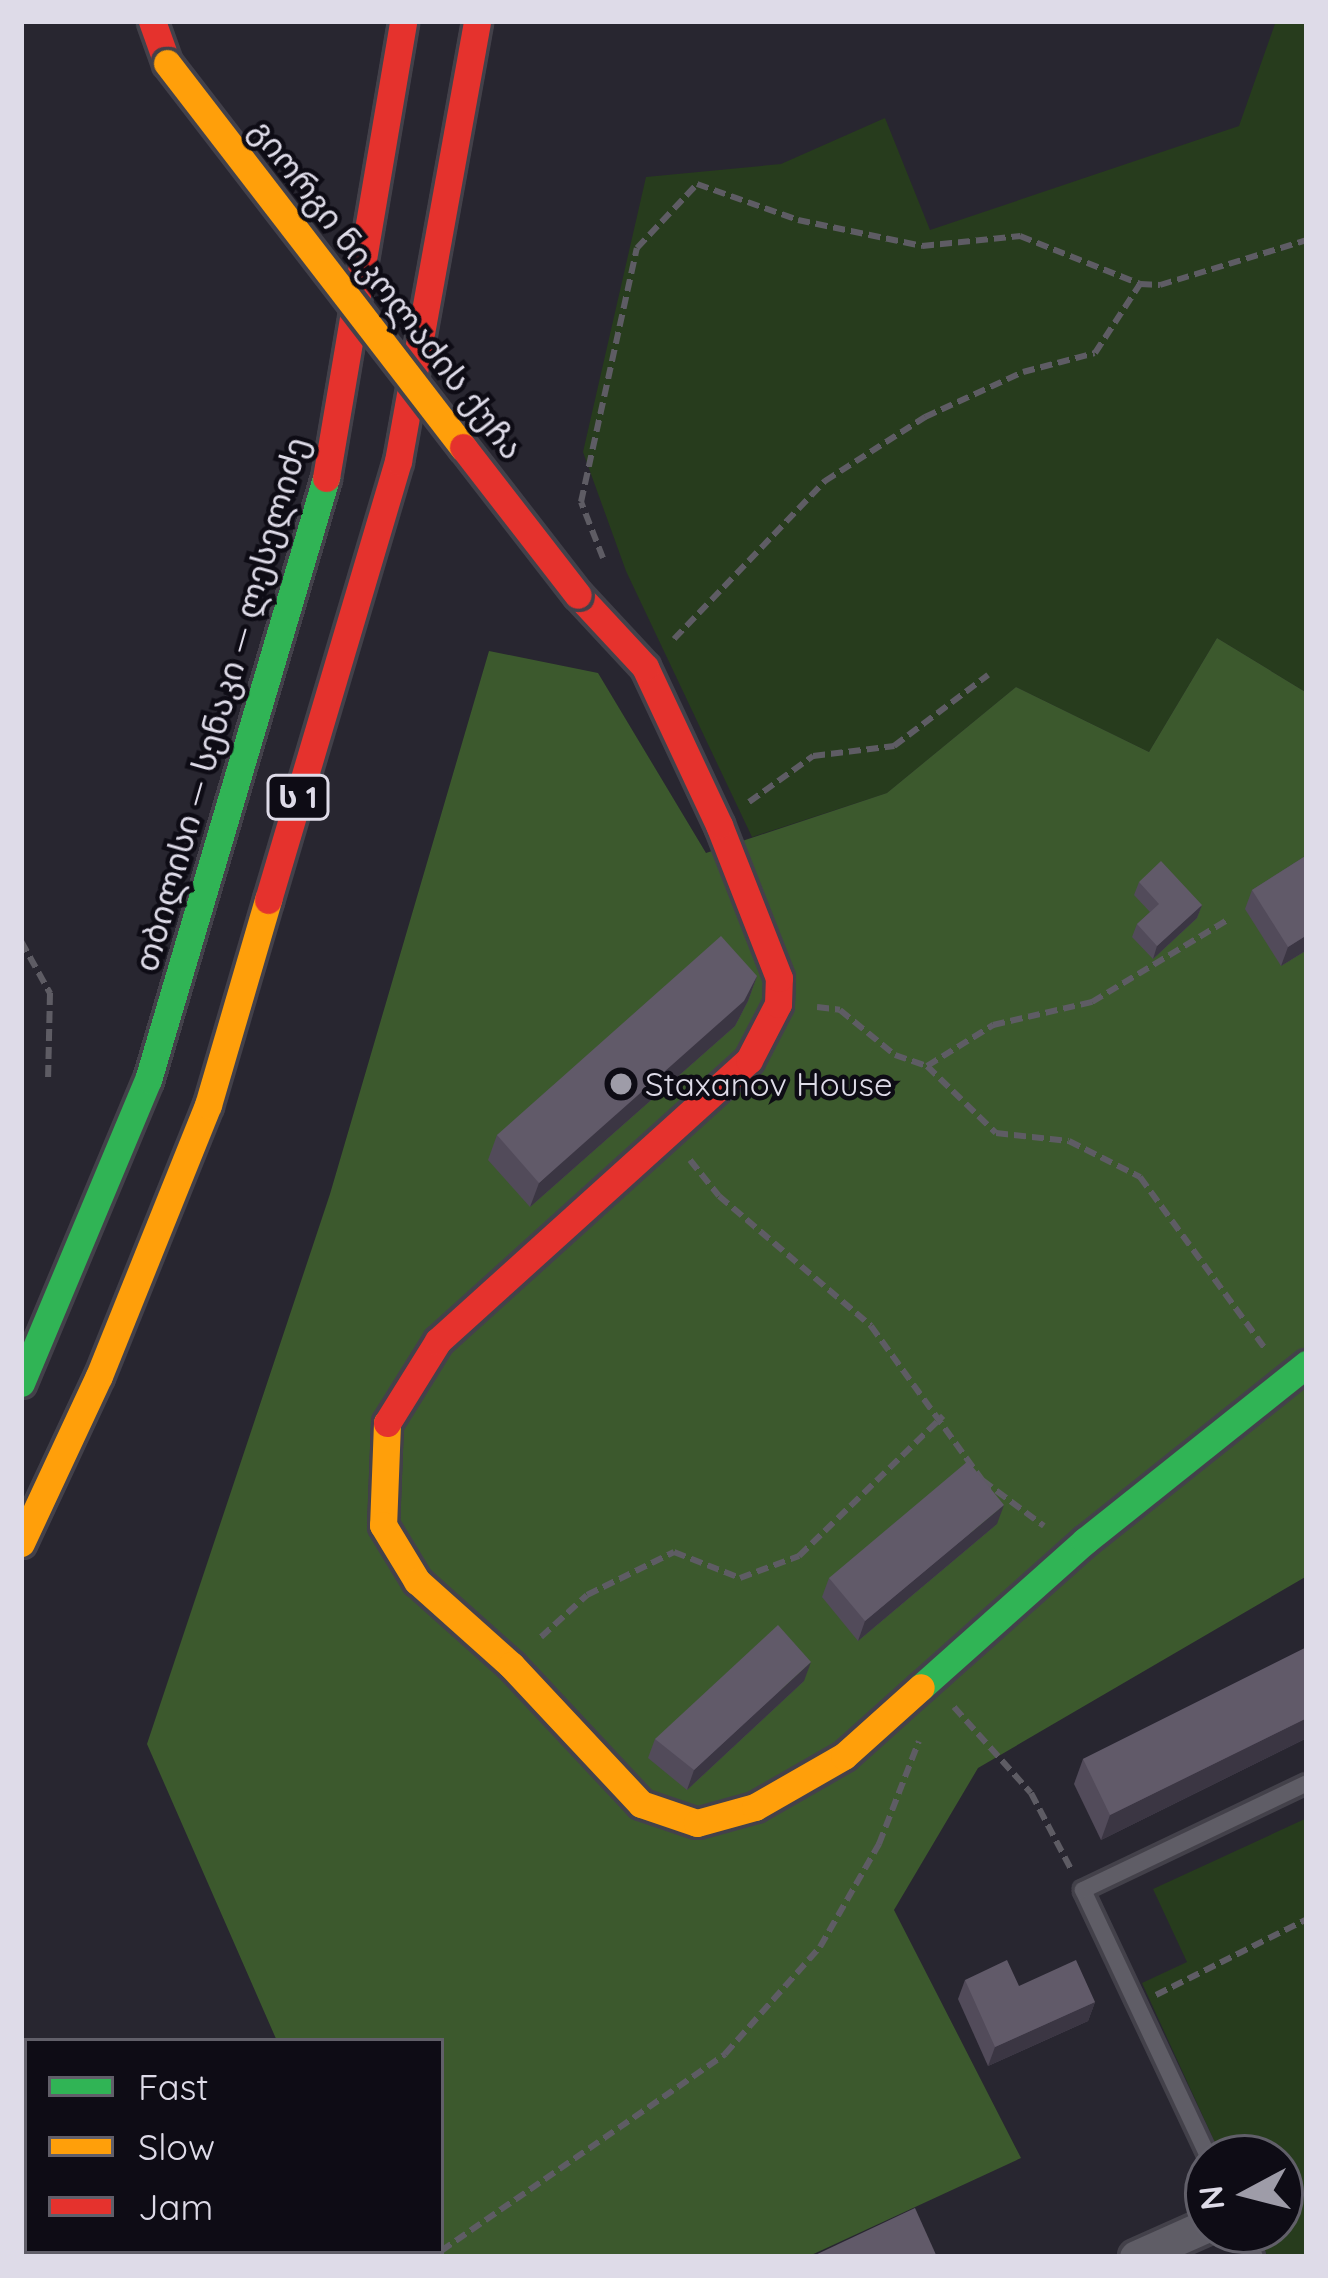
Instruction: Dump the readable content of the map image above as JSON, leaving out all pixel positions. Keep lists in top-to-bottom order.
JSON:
{
  "streets": {
    "main road": ["გიორგი ნიკოლაძის ქუჩა", "თბილისი — სენაკი — ლესელიძე", "ს 1"]
  },
  "places": ["Staxanov House"],
  "legend": ["Fast", "Slow", "Jam"],
  "north": "left"
}
